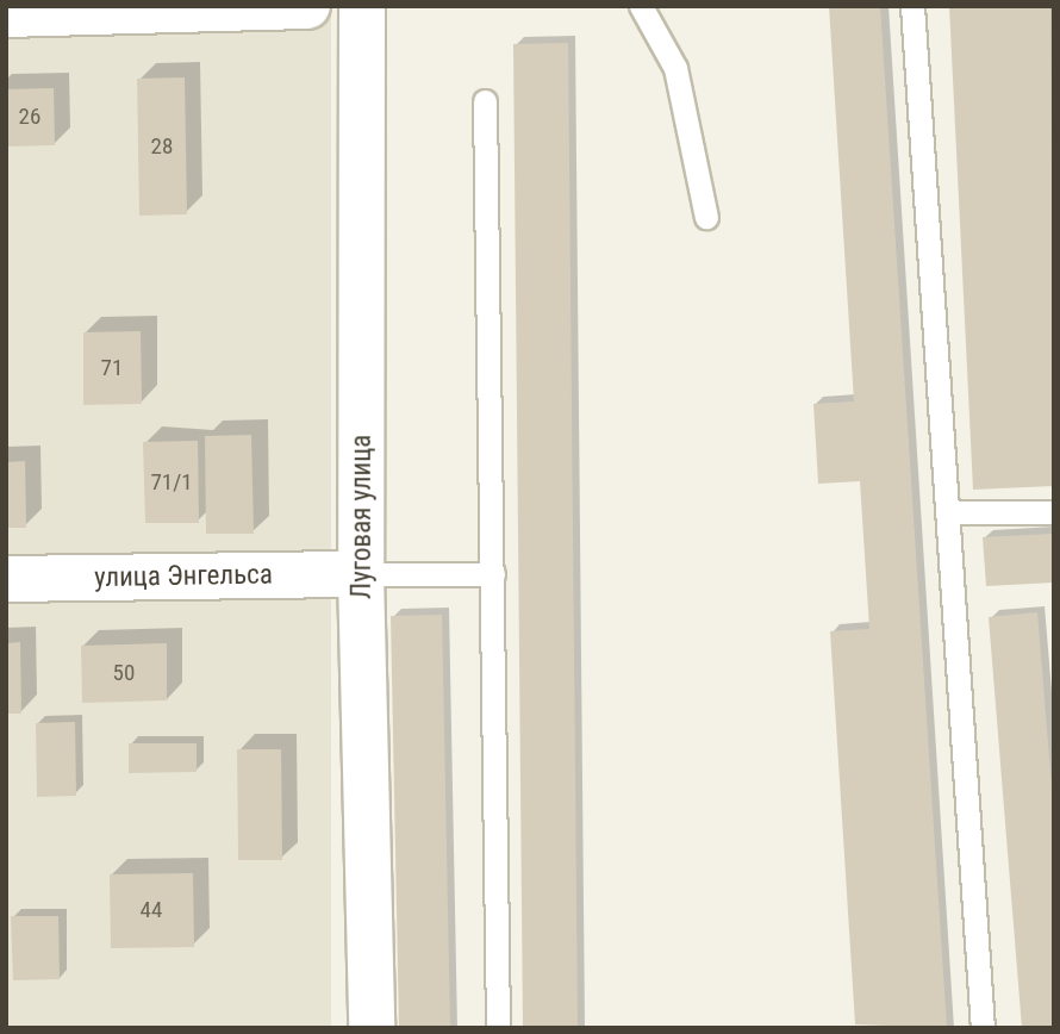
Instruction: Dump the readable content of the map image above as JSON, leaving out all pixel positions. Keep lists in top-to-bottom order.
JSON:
{
  "streets": {
    "street": ["Луговая улица", "улица Энгельса"]
  },
  "crossings": [
    ["Луговая улица", "улица Энгельса"]
  ],
  "house_numbers": [
    "26",
    "28",
    "71",
    "71/1",
    "50",
    "44"
  ]
}
